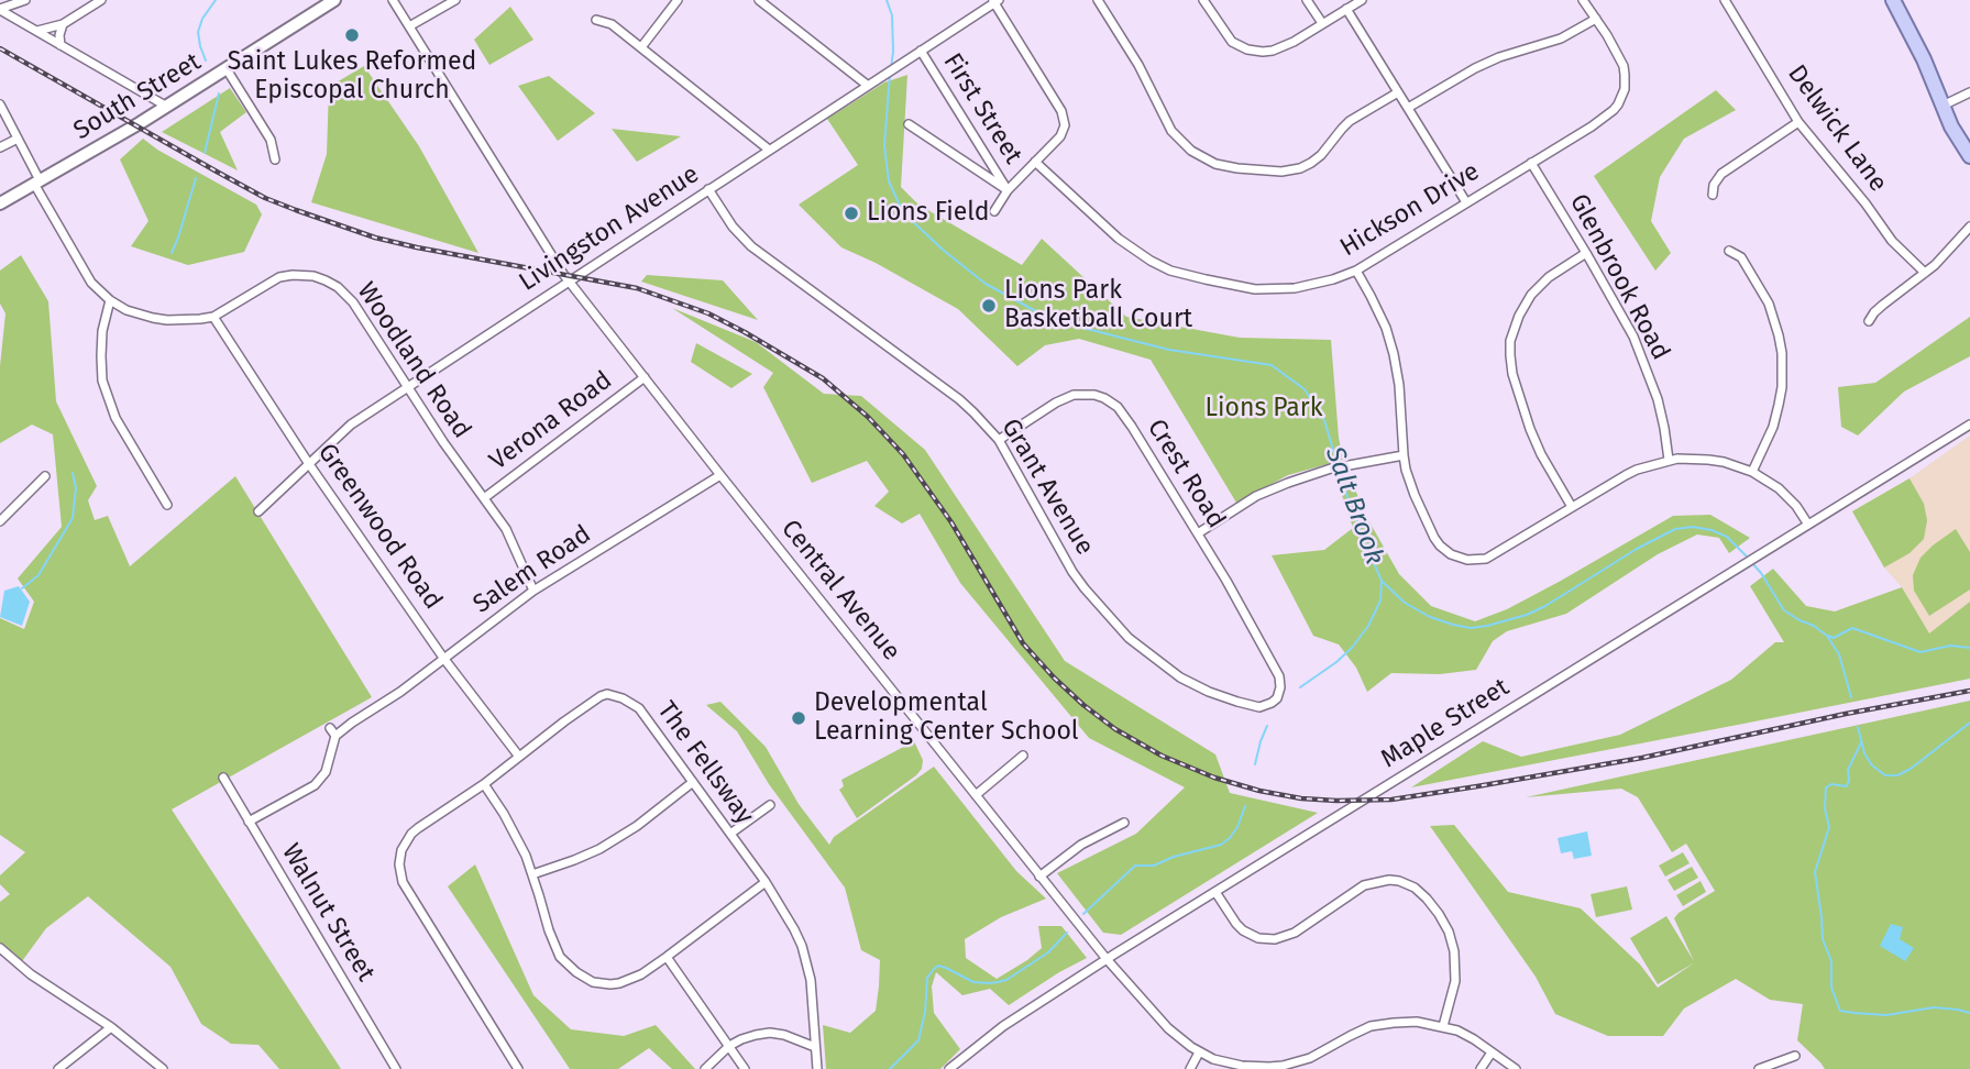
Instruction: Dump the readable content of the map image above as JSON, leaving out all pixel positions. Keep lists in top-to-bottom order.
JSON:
{
  "streets": {
    "street": [
      "South Street",
      "First Street",
      "Delwick Lane",
      "Hickson Drive",
      "Livingston Avenue",
      "Glenbrook Road",
      "Woodland Road",
      "Verona Road",
      "Crest Road",
      "Grant Avenue",
      "Greenwood Road",
      "Salem Road",
      "Central Avenue",
      "Maple Street",
      "The Fellsway",
      "Walnut Street"
    ]
  },
  "crossings": [
    ["South Street", "Woodland Road"],
    ["First Street", "Livingston Avenue"],
    ["Hickson Drive", "Glenbrook Road"],
    ["Livingston Avenue", "Woodland Road"],
    ["Livingston Avenue", "Grant Avenue"],
    ["Livingston Avenue", "Greenwood Road"],
    ["Livingston Avenue", "Central Avenue"],
    ["Woodland Road", "Verona Road"],
    ["Woodland Road", "Greenwood Road"],
    ["Woodland Road", "Salem Road"],
    ["Verona Road", "Central Avenue"],
    ["Crest Road", "Grant Avenue"],
    ["Greenwood Road", "Salem Road"],
    ["Greenwood Road", "The Fellsway"],
    ["Salem Road", "Central Avenue"],
    ["Central Avenue", "Maple Street"]
  ],
  "water": ["Salt Brook"],
  "parks": ["Lions Park"],
  "places": [
    "Saint Lukes Reformed Episcopal Church",
    "Lions Field",
    "Lions Park Basketball Court",
    "Developmental Learning Center School"
  ]
}
